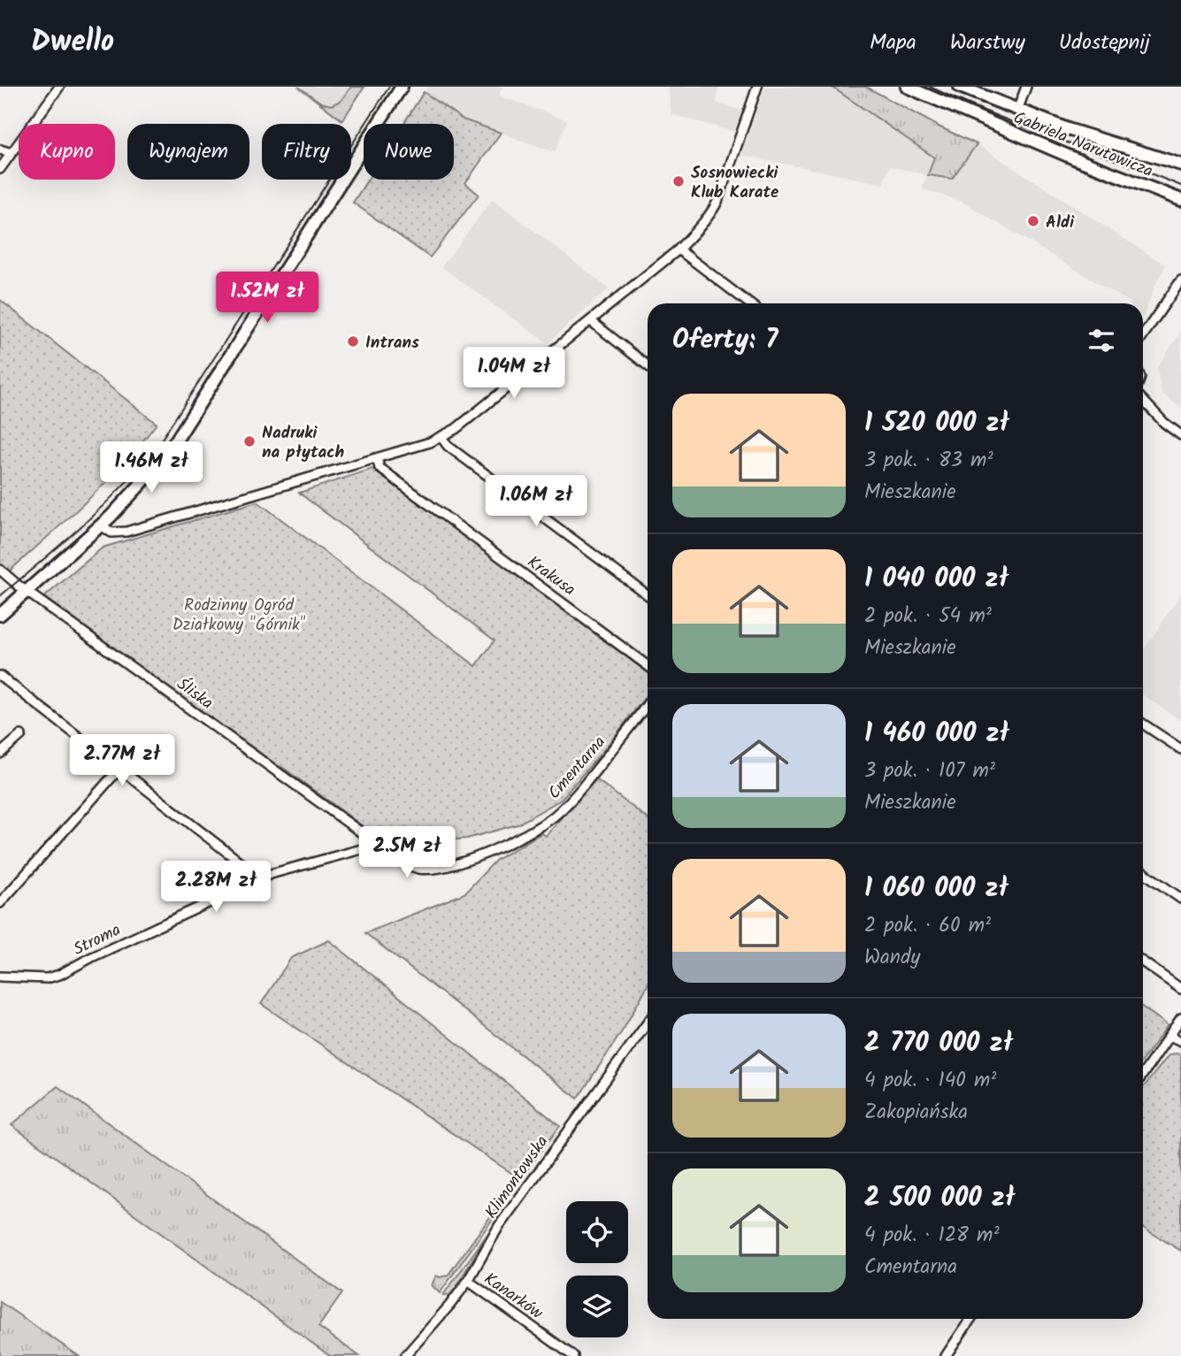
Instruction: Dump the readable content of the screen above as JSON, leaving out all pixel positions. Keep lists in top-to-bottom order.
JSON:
{
  "streets": {
    "main road": ["Gabriela Narutowicza"],
    "street": [
      "Krakusa",
      "Śliska",
      "Cmentarna",
      "Stroma",
      "Klimontowska",
      "Kanarków"
    ]
  },
  "crossings": [
    ["Śliska", "Cmentarna"],
    ["Śliska", "Stroma"],
    ["Cmentarna", "Stroma"],
    ["Klimontowska", "Kanarków"]
  ],
  "parks": ["Rodzinny Ogród Działkowy \"Górnik\""],
  "places": [
    "Sosnowiecki Klub Karate",
    "Aldi",
    "Intrans",
    "Nadruki na płytach"
  ],
  "page": {
    "header": "Dwello",
    "nav": ["Mapa", "Warstwy", "Udostępnij"],
    "chip": [
      "Kupno",
      "Wynajem",
      "Filtry",
      "Nowe"
    ],
    "price": [
      "1.52M zł",
      "1.04M zł",
      "1.46M zł",
      "1.06M zł",
      "2.77M zł",
      "2.5M zł",
      "2.28M zł"
    ],
    "heading": "Oferty: 7",
    "list": [
      {
        "name": "1 520 000 zł",
        "note": "3 pok. · 83 m² · Mieszkanie"
      },
      {
        "name": "1 040 000 zł",
        "note": "2 pok. · 54 m² · Mieszkanie"
      },
      {
        "name": "1 460 000 zł",
        "note": "3 pok. · 107 m² · Mieszkanie"
      },
      {
        "name": "1 060 000 zł",
        "note": "2 pok. · 60 m² · Wandy"
      },
      {
        "name": "2 770 000 zł",
        "note": "4 pok. · 140 m² · Zakopiańska"
      },
      {
        "name": "2 500 000 zł",
        "note": "4 pok. · 128 m² · Cmentarna"
      }
    ]
  }
}
